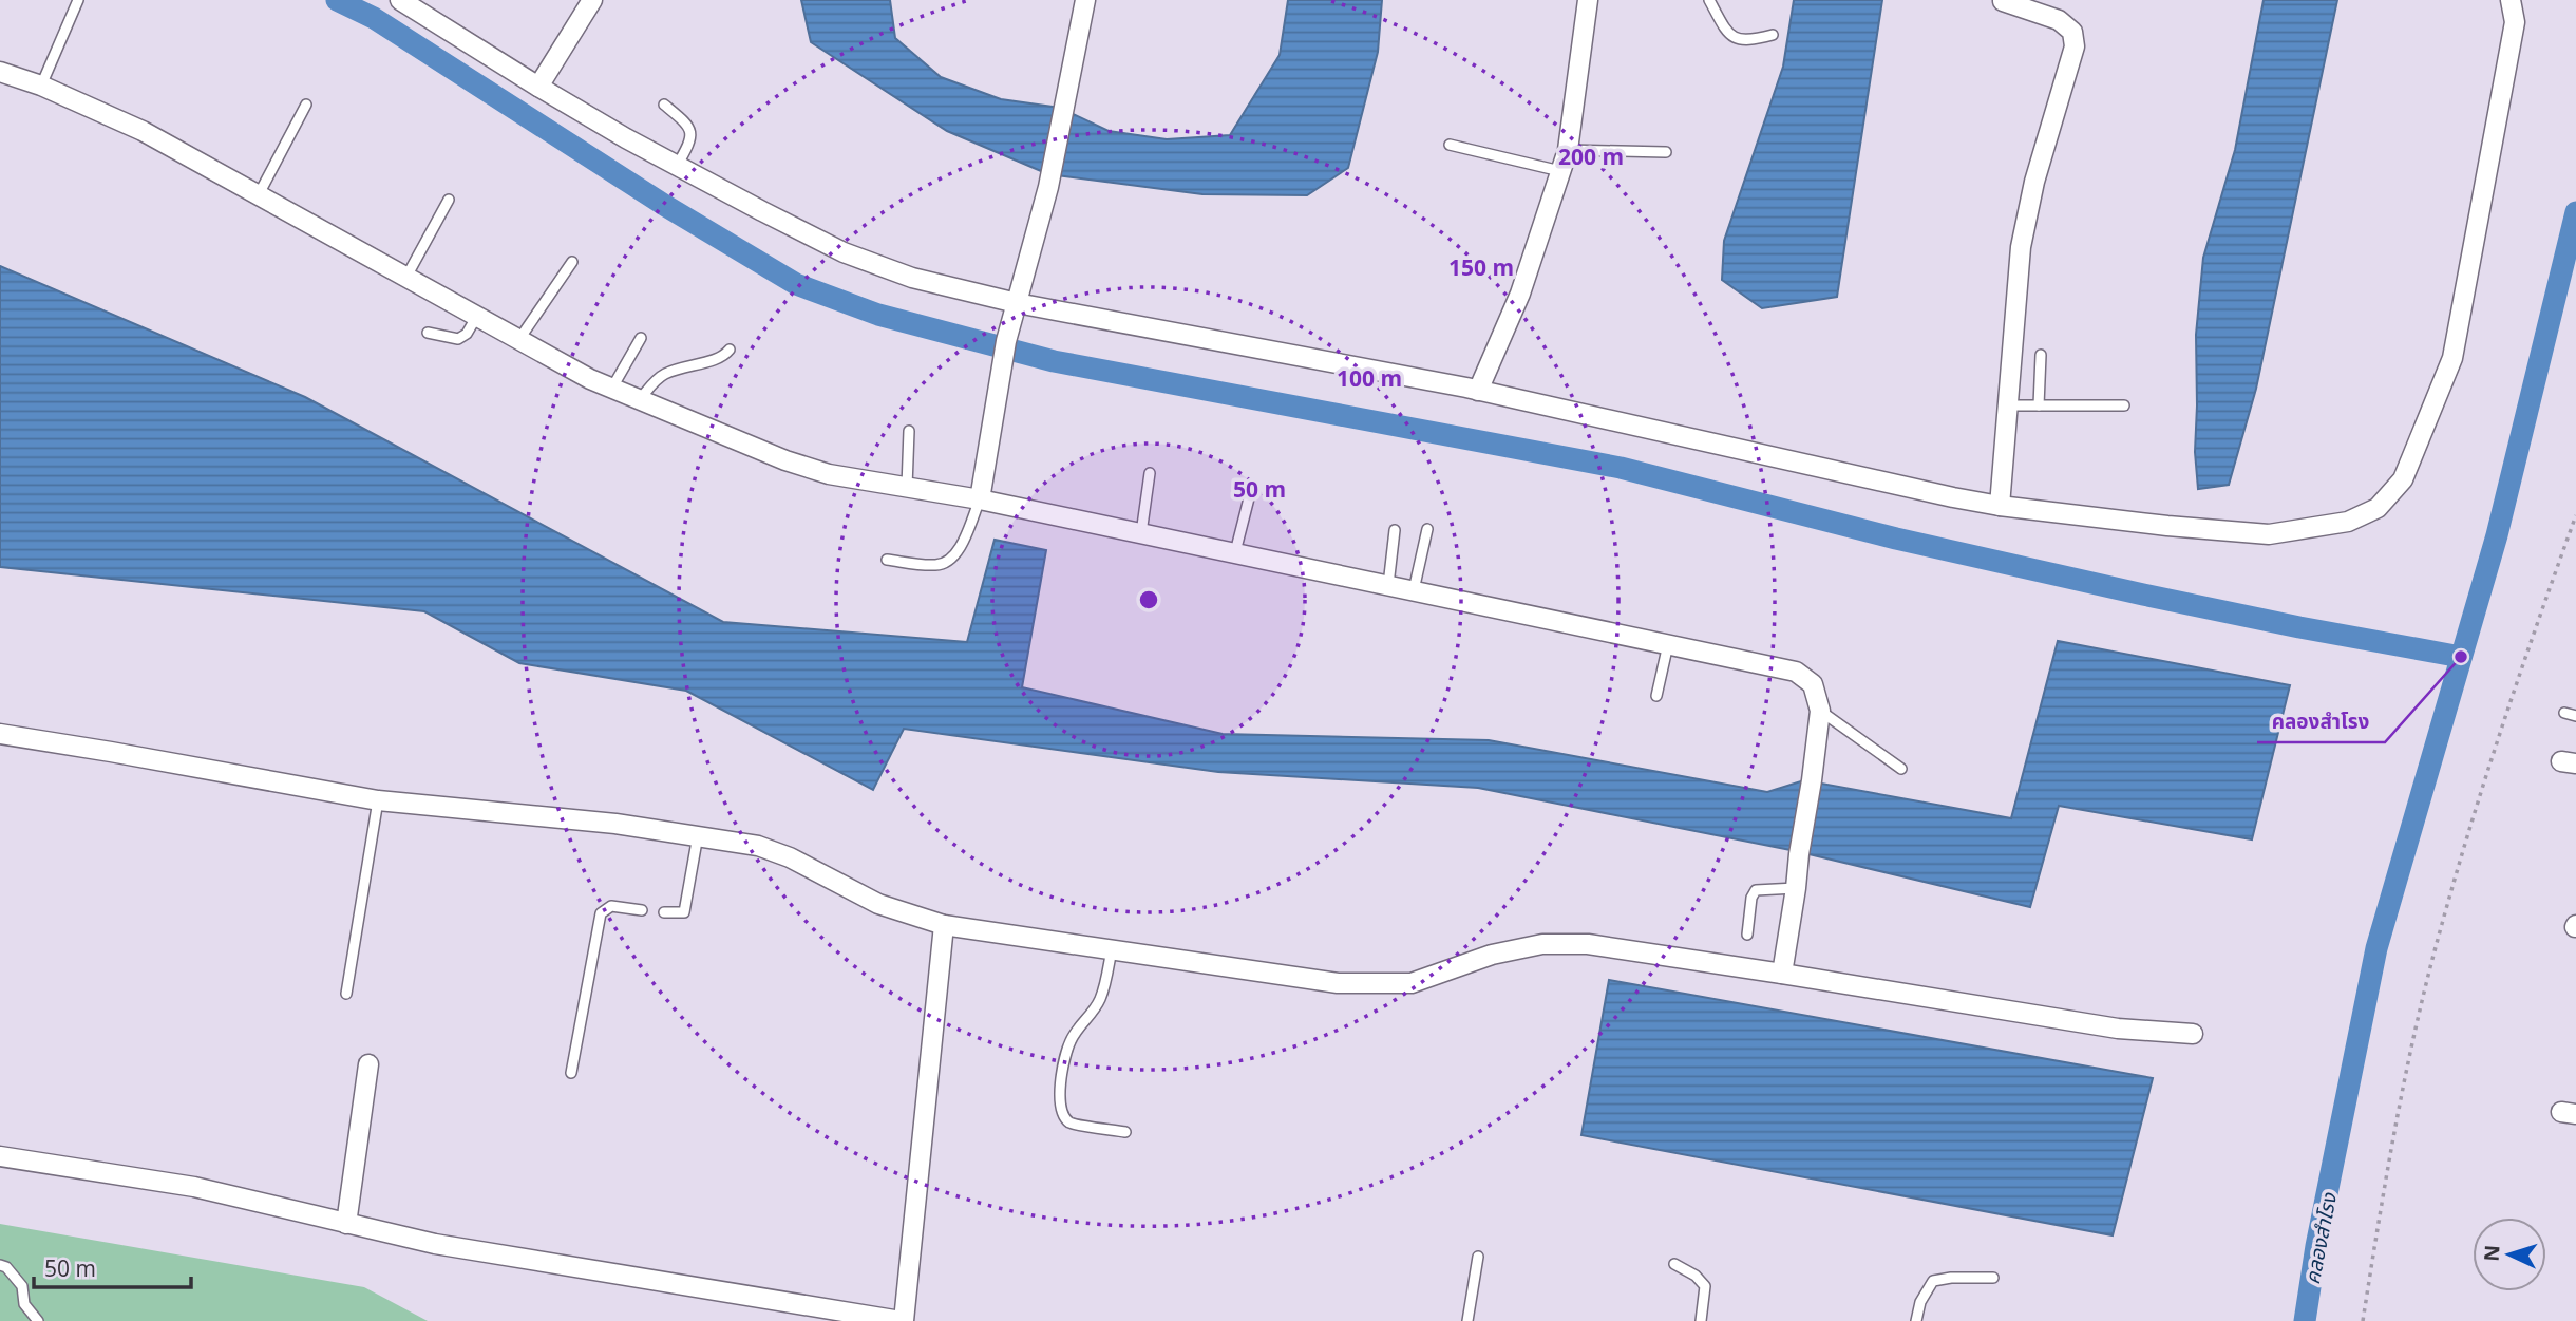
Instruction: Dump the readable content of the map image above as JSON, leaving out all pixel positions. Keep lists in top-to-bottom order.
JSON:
{
  "water": ["คลองสำโรง"],
  "places": ["คลองสำโรง"],
  "scale_bar": "50 m",
  "north": "left",
  "rings": [
    "200 m",
    "150 m",
    "100 m",
    "50 m"
  ]
}
